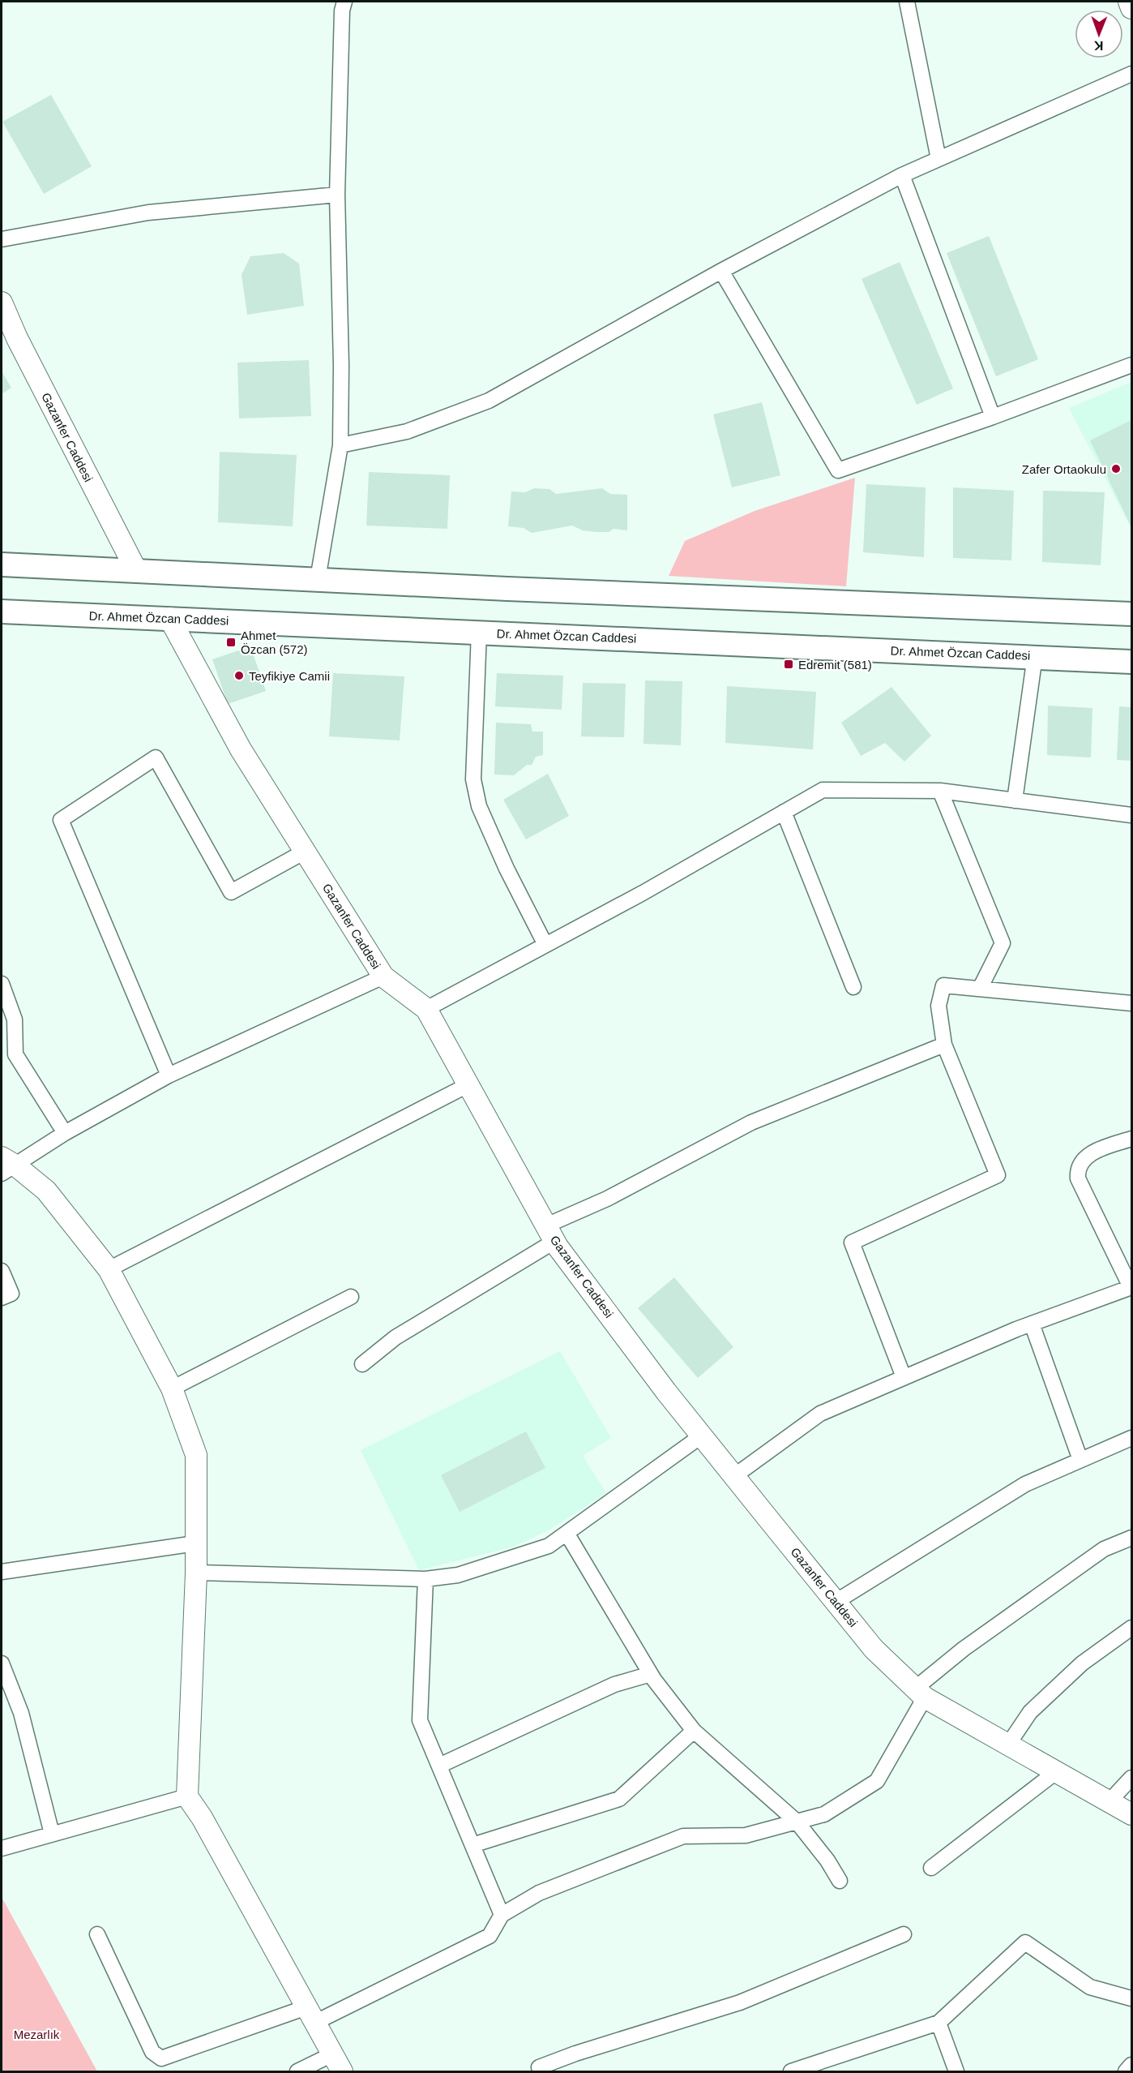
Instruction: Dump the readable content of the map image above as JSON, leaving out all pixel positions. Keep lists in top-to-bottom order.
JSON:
{
  "streets": {
    "main road": ["Dr. Ahmet Özcan Caddesi"],
    "street": ["Gazanfer Caddesi"]
  },
  "crossings": [
    ["Gazanfer Caddesi", "Dr. Ahmet Özcan Caddesi"]
  ],
  "parks": ["Mezarlık"],
  "places": {
    "other": ["Zafer Ortaokulu", "Teyfikiye Camii"],
    "transit": ["Ahmet Özcan (572)", "Edremit (581)"]
  },
  "north": "bottom"
}
